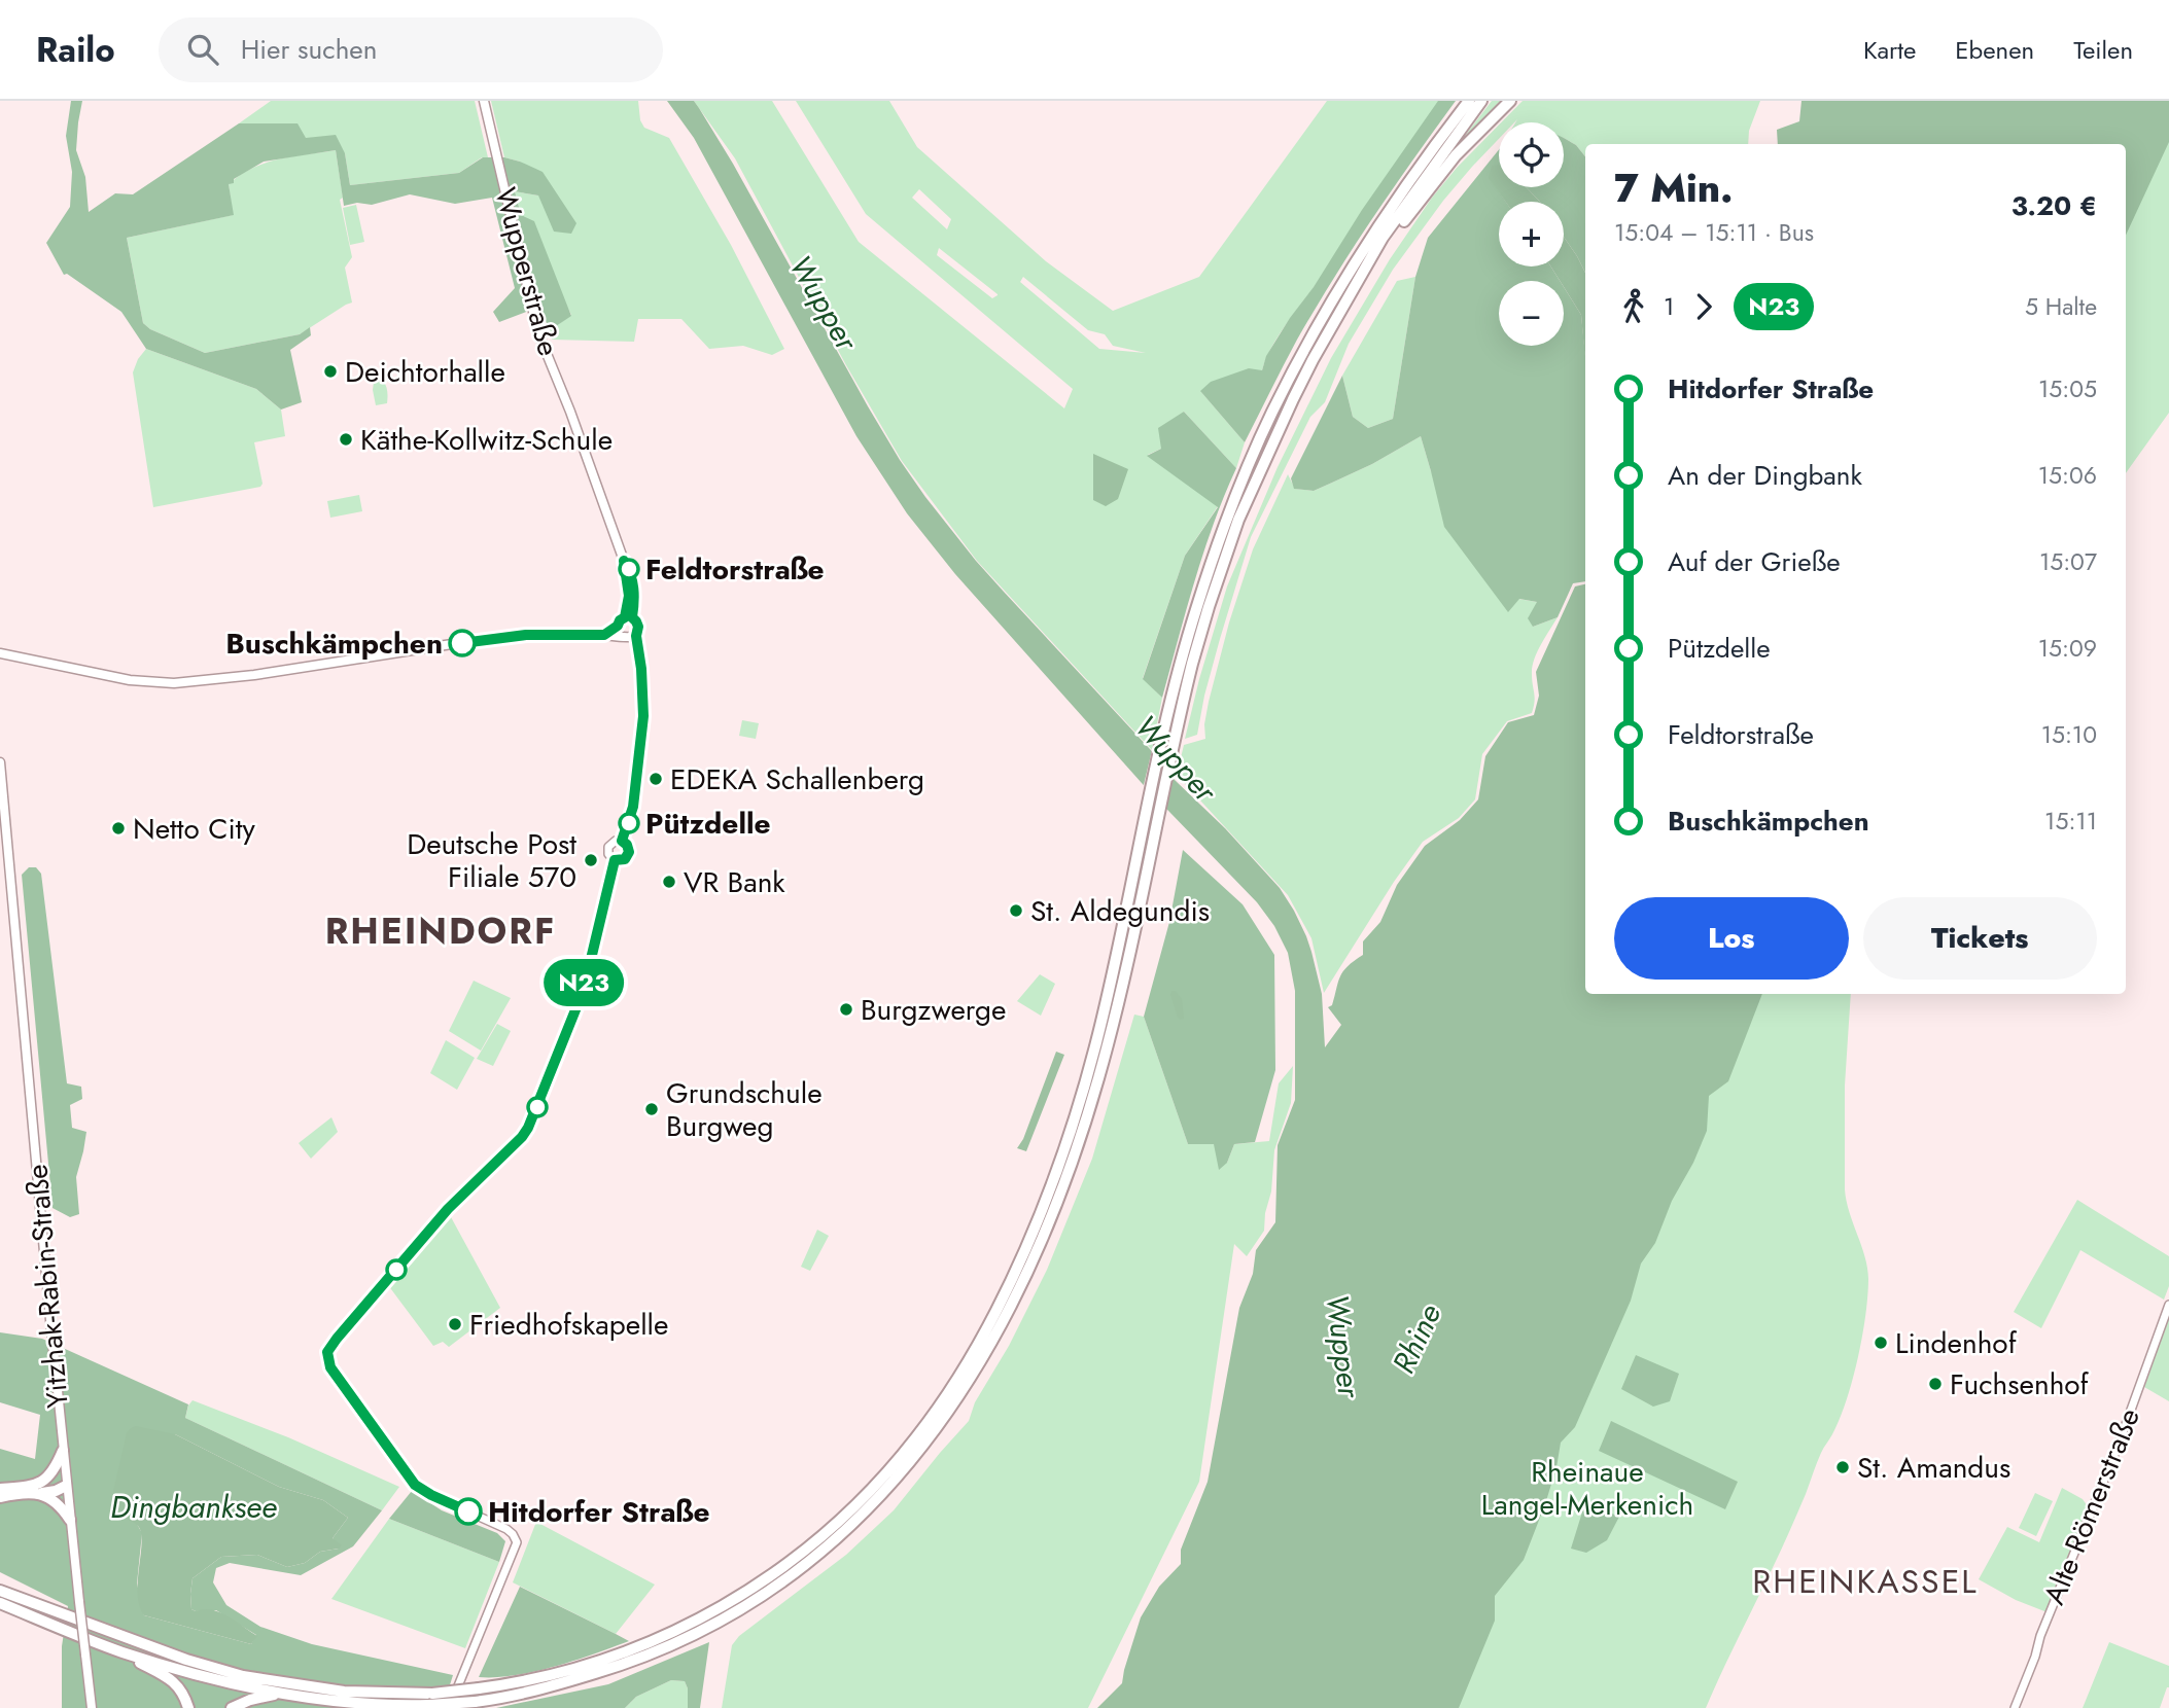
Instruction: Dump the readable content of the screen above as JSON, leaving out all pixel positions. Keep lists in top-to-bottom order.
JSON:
{
  "streets": {
    "main road": ["Wupperstraße", "Yitzhak-Rabin-Straße"],
    "street": ["Alte Römerstraße"]
  },
  "districts": ["RHEINDORF", "RHEINKASSEL"],
  "water": ["Wupper", "Rhine", "Dingbanksee"],
  "parks": ["Rheinaue Langel-Merkenich"],
  "places": [
    "Deichtorhalle",
    "Käthe-Kollwitz-Schule",
    "Feldtorstraße",
    "Buschkämpchen",
    "EDEKA Schallenberg",
    "Pützdelle",
    "Netto City",
    "Deutsche Post Filiale 570",
    "VR Bank",
    "St. Aldegundis",
    "Burgzwerge",
    "Grundschule Burgweg",
    "Friedhofskapelle",
    "Lindenhof",
    "Fuchsenhof",
    "St. Amandus",
    "Hitdorfer Straße"
  ],
  "lines": ["bus line N23"],
  "page": {
    "header": "Railo",
    "search": "Hier suchen",
    "nav": ["Karte", "Ebenen", "Teilen"],
    "on_map": "N23",
    "map_buttons": ["+", "−"],
    "heading": ["7 Min.", "15:04 – 15:11 · Bus", "3.20 €"],
    "legs": ["1", "N23", "5 Halte"],
    "list": [
      {
        "name": "Hitdorfer Straße",
        "value": "15:05"
      },
      {
        "name": "An der Dingbank",
        "value": "15:06"
      },
      {
        "name": "Auf der Grieße",
        "value": "15:07"
      },
      {
        "name": "Pützdelle",
        "value": "15:09"
      },
      {
        "name": "Feldtorstraße",
        "value": "15:10"
      },
      {
        "name": "Buschkämpchen",
        "value": "15:11"
      }
    ],
    "buttons": ["Los", "Tickets"]
  }
}
